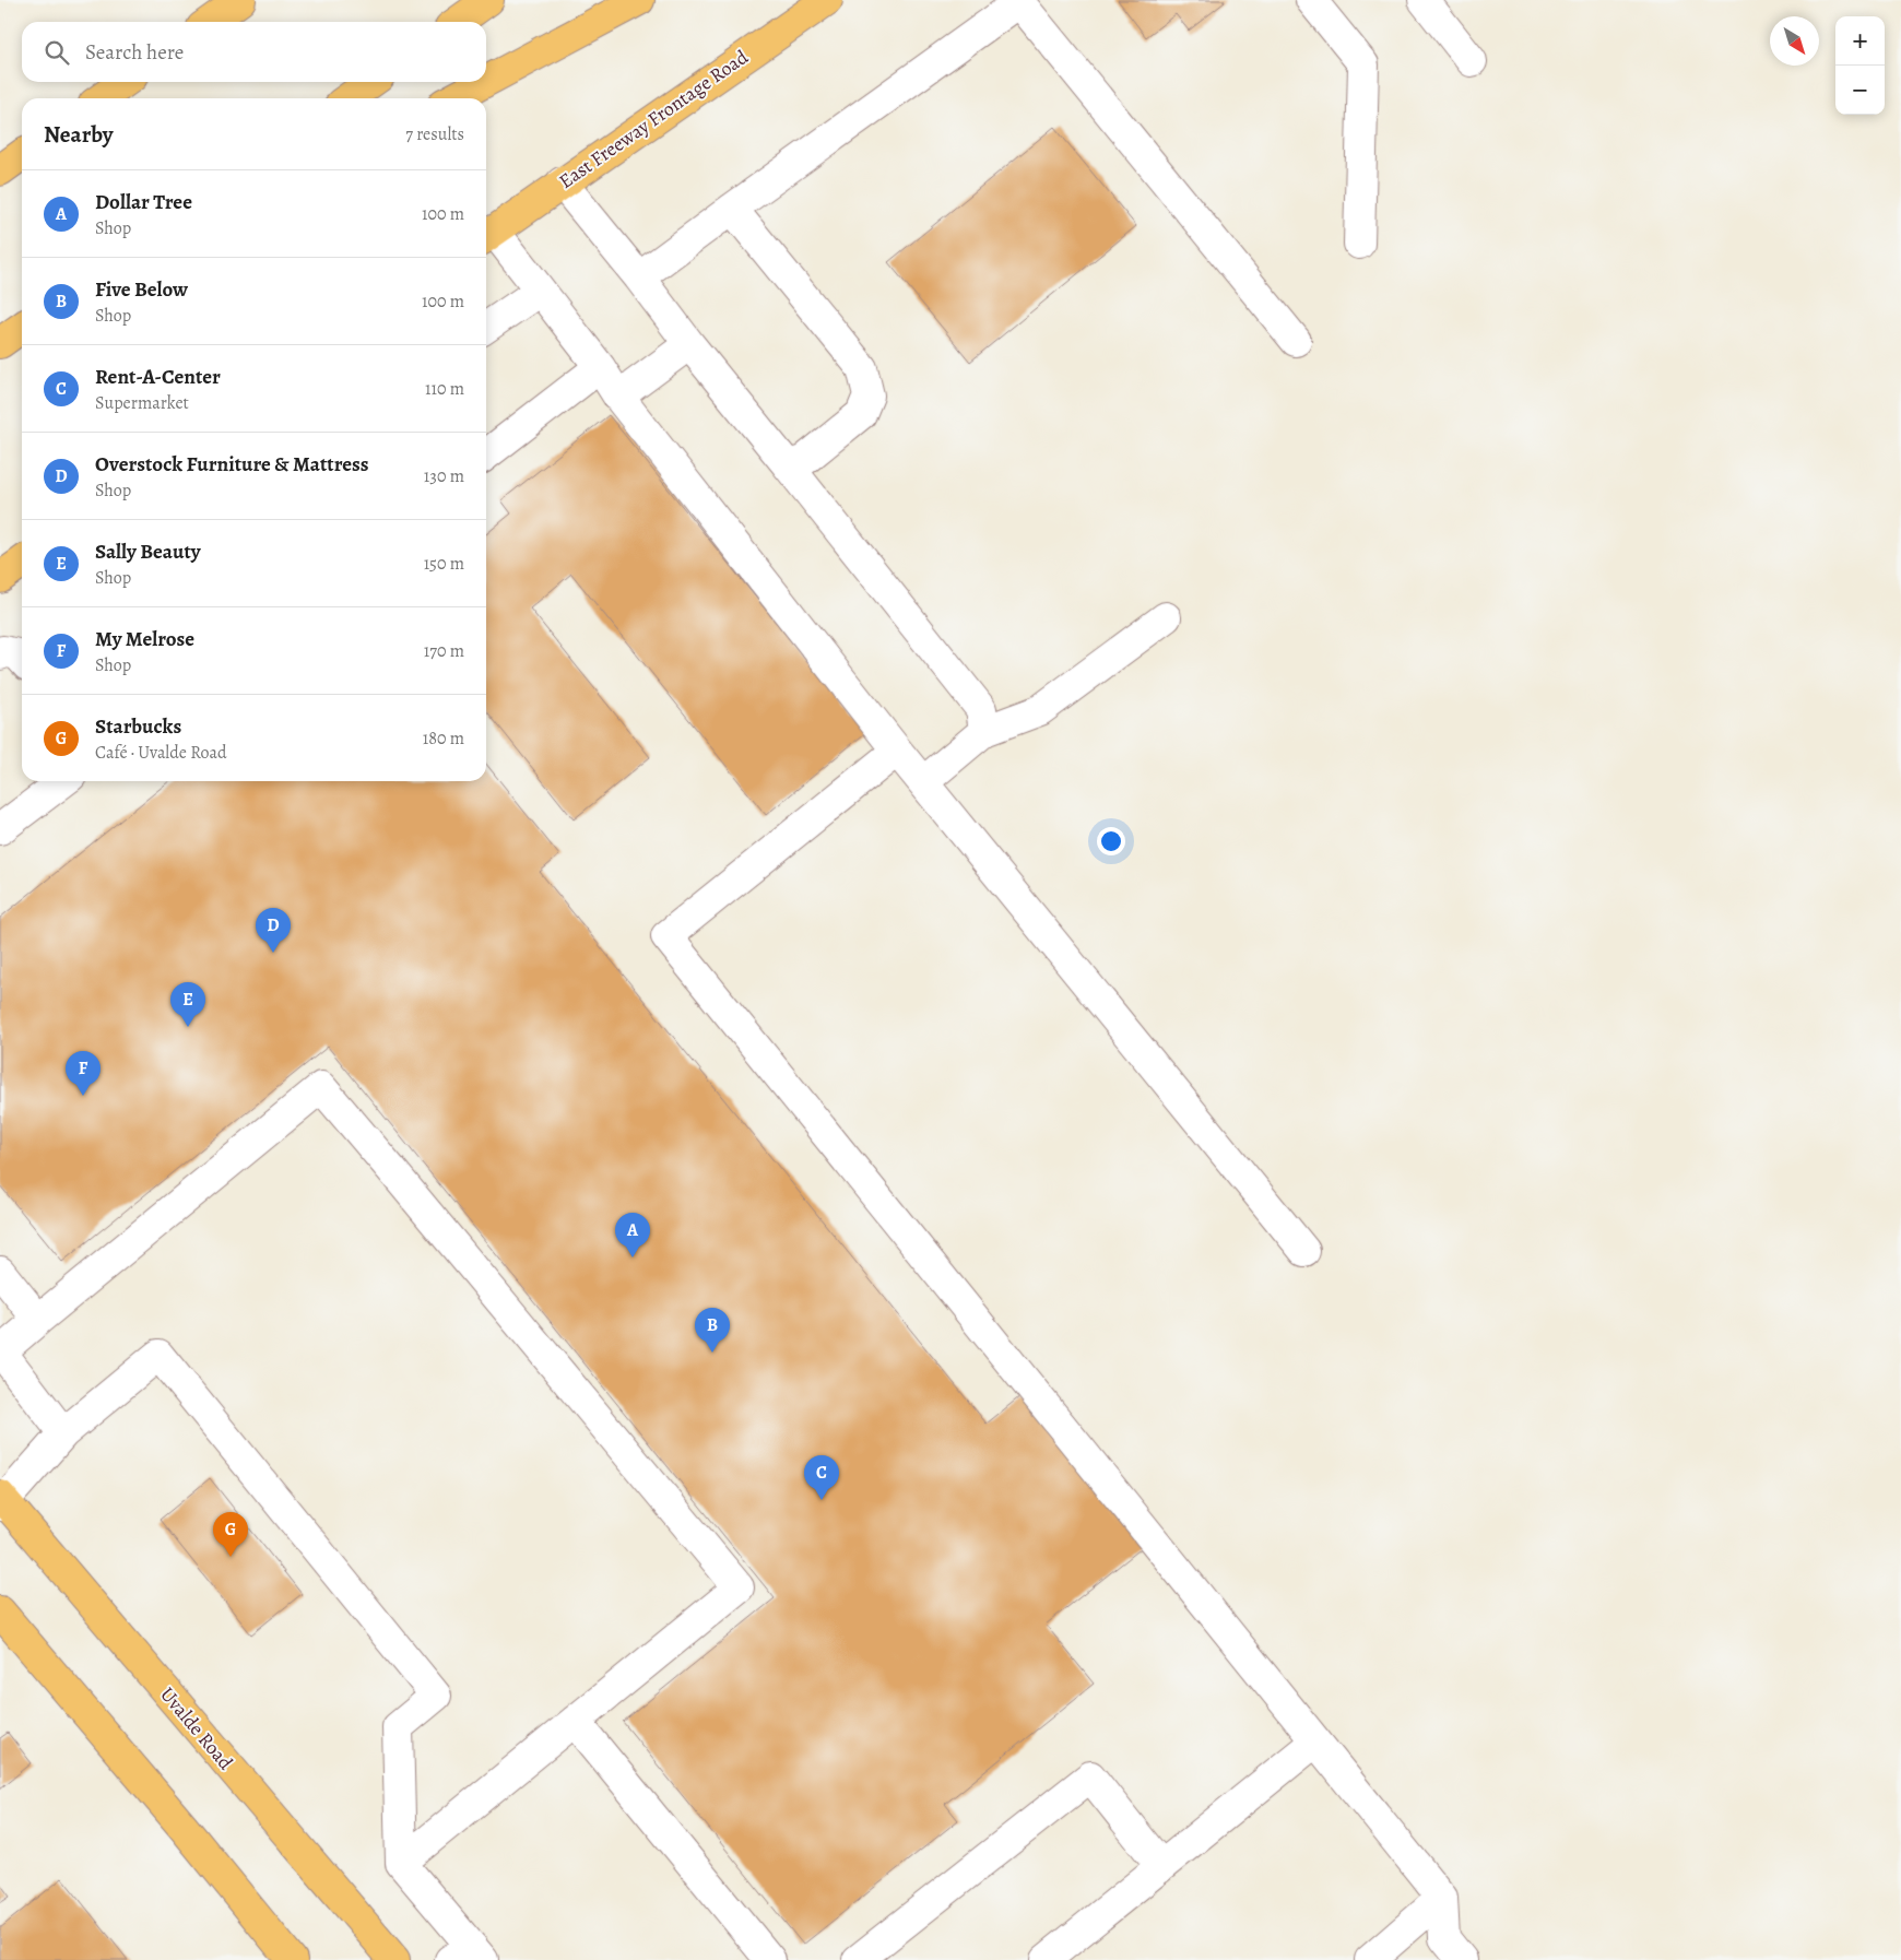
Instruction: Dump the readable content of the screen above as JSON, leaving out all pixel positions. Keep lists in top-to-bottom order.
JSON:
{
  "streets": {
    "main road": ["East Freeway Frontage Road", "Uvalde Road"]
  },
  "north": "bottom right",
  "page": {
    "map_buttons": ["+", "−"],
    "search": "Search here",
    "heading": ["Nearby", "7 results"],
    "list": [
      {
        "mark": "A",
        "name": "Dollar Tree",
        "note": "Shop",
        "value": "100 m"
      },
      {
        "mark": "B",
        "name": "Five Below",
        "note": "Shop",
        "value": "100 m"
      },
      {
        "mark": "C",
        "name": "Rent-A-Center",
        "note": "Supermarket",
        "value": "110 m"
      },
      {
        "mark": "D",
        "name": "Overstock Furniture & Mattress",
        "note": "Shop",
        "value": "130 m"
      },
      {
        "mark": "E",
        "name": "Sally Beauty",
        "note": "Shop",
        "value": "150 m"
      },
      {
        "mark": "F",
        "name": "My Melrose",
        "note": "Shop",
        "value": "170 m"
      },
      {
        "mark": "G",
        "name": "Starbucks",
        "note": "Café · Uvalde Road",
        "value": "180 m"
      }
    ],
    "pins": [
      "D",
      "E",
      "F",
      "A",
      "B",
      "C",
      "G"
    ]
  }
}
